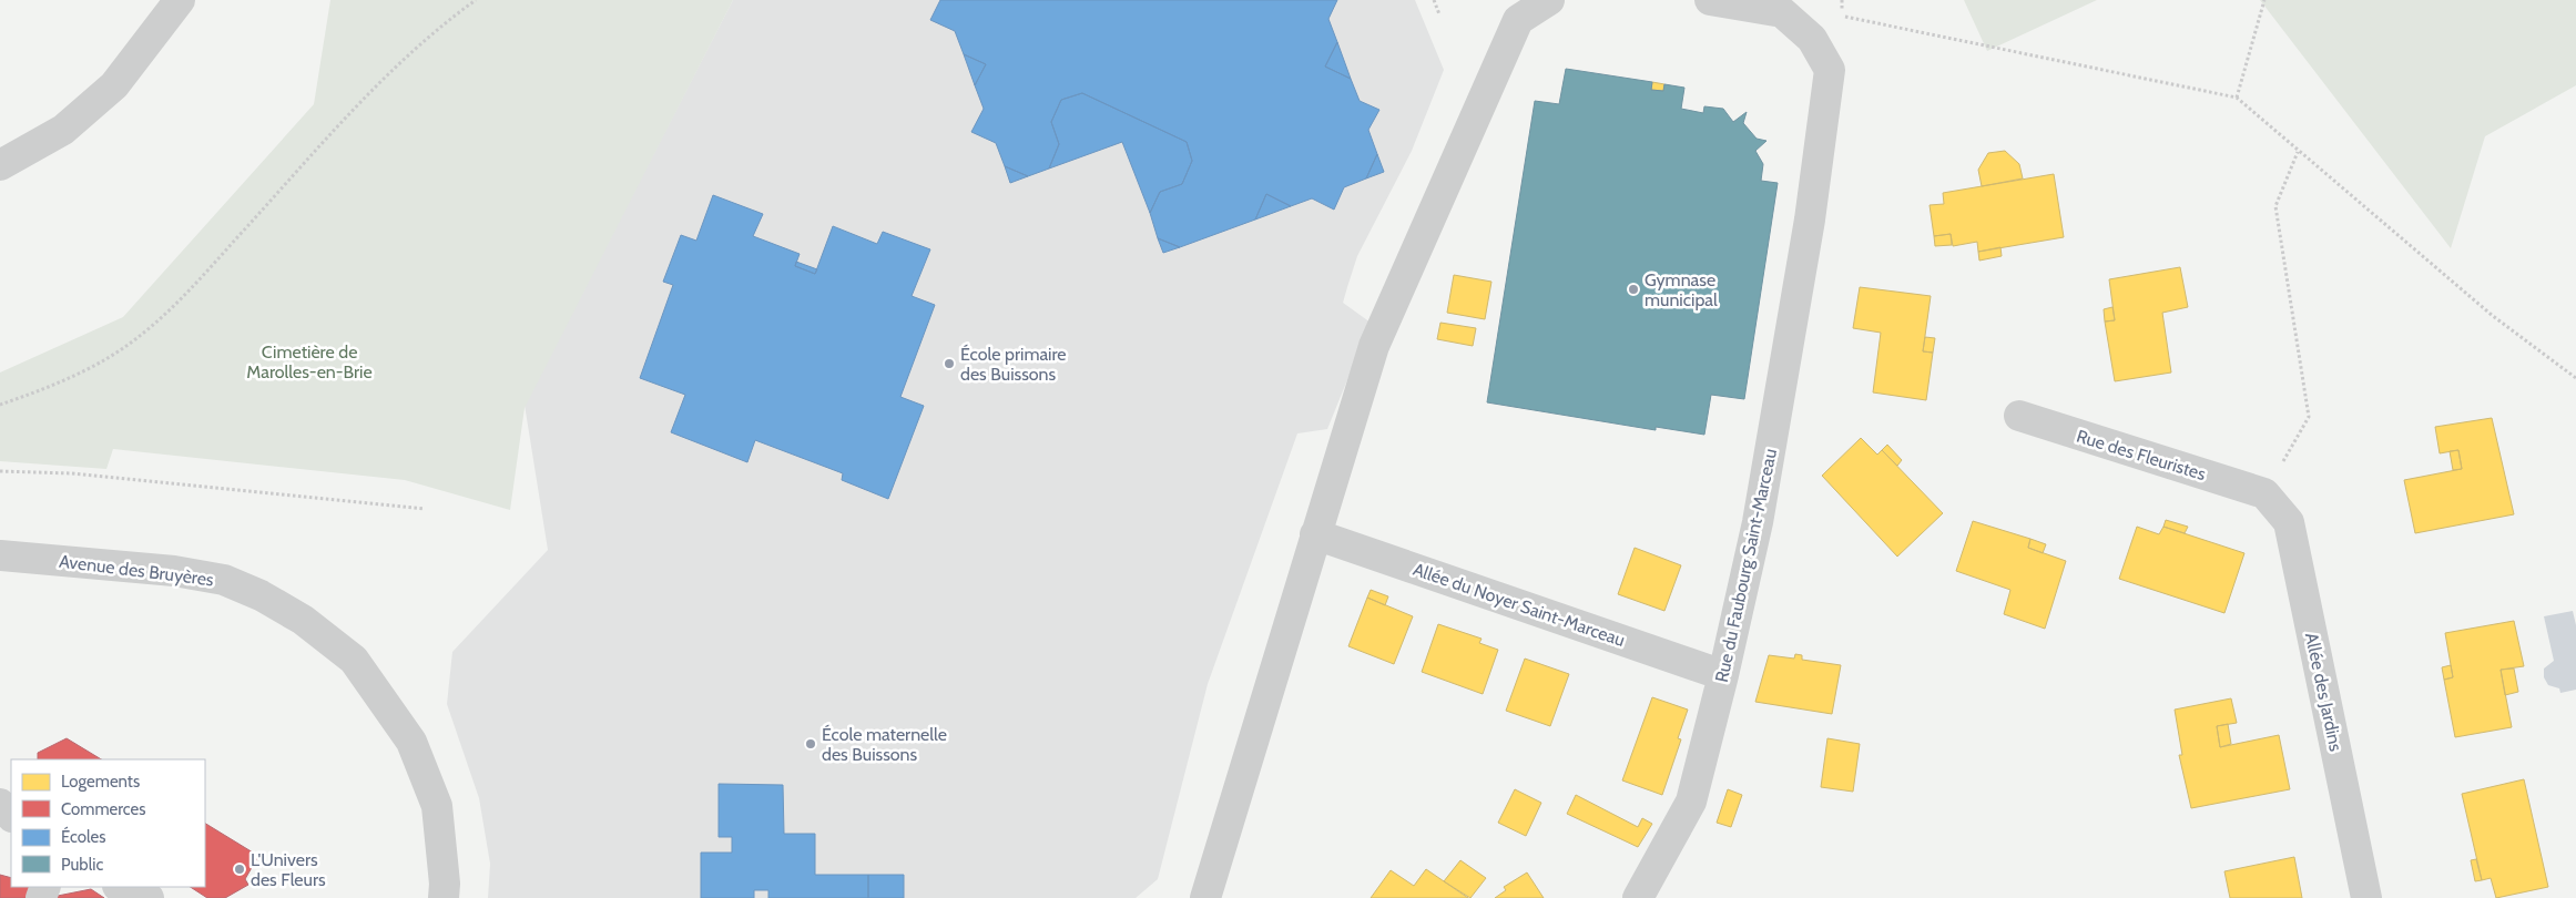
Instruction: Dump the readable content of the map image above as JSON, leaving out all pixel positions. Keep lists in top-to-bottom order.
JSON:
{
  "streets": {
    "street": [
      "Rue des Fleuristes",
      "Rue du Faubourg Saint-Marceau",
      "Avenue des Bruyères",
      "Allée du Noyer Saint-Marceau",
      "Allée des Jardins"
    ]
  },
  "crossings": [
    ["Rue des Fleuristes", "Allée des Jardins"],
    ["Rue du Faubourg Saint-Marceau", "Allée du Noyer Saint-Marceau"]
  ],
  "parks": ["Cimetière de Marolles-en-Brie"],
  "places": [
    "Gymnase municipal",
    "École primaire des Buissons",
    "École maternelle des Buissons",
    "L'Univers des Fleurs"
  ],
  "legend": [
    "Logements",
    "Commerces",
    "Écoles",
    "Public"
  ]
}
